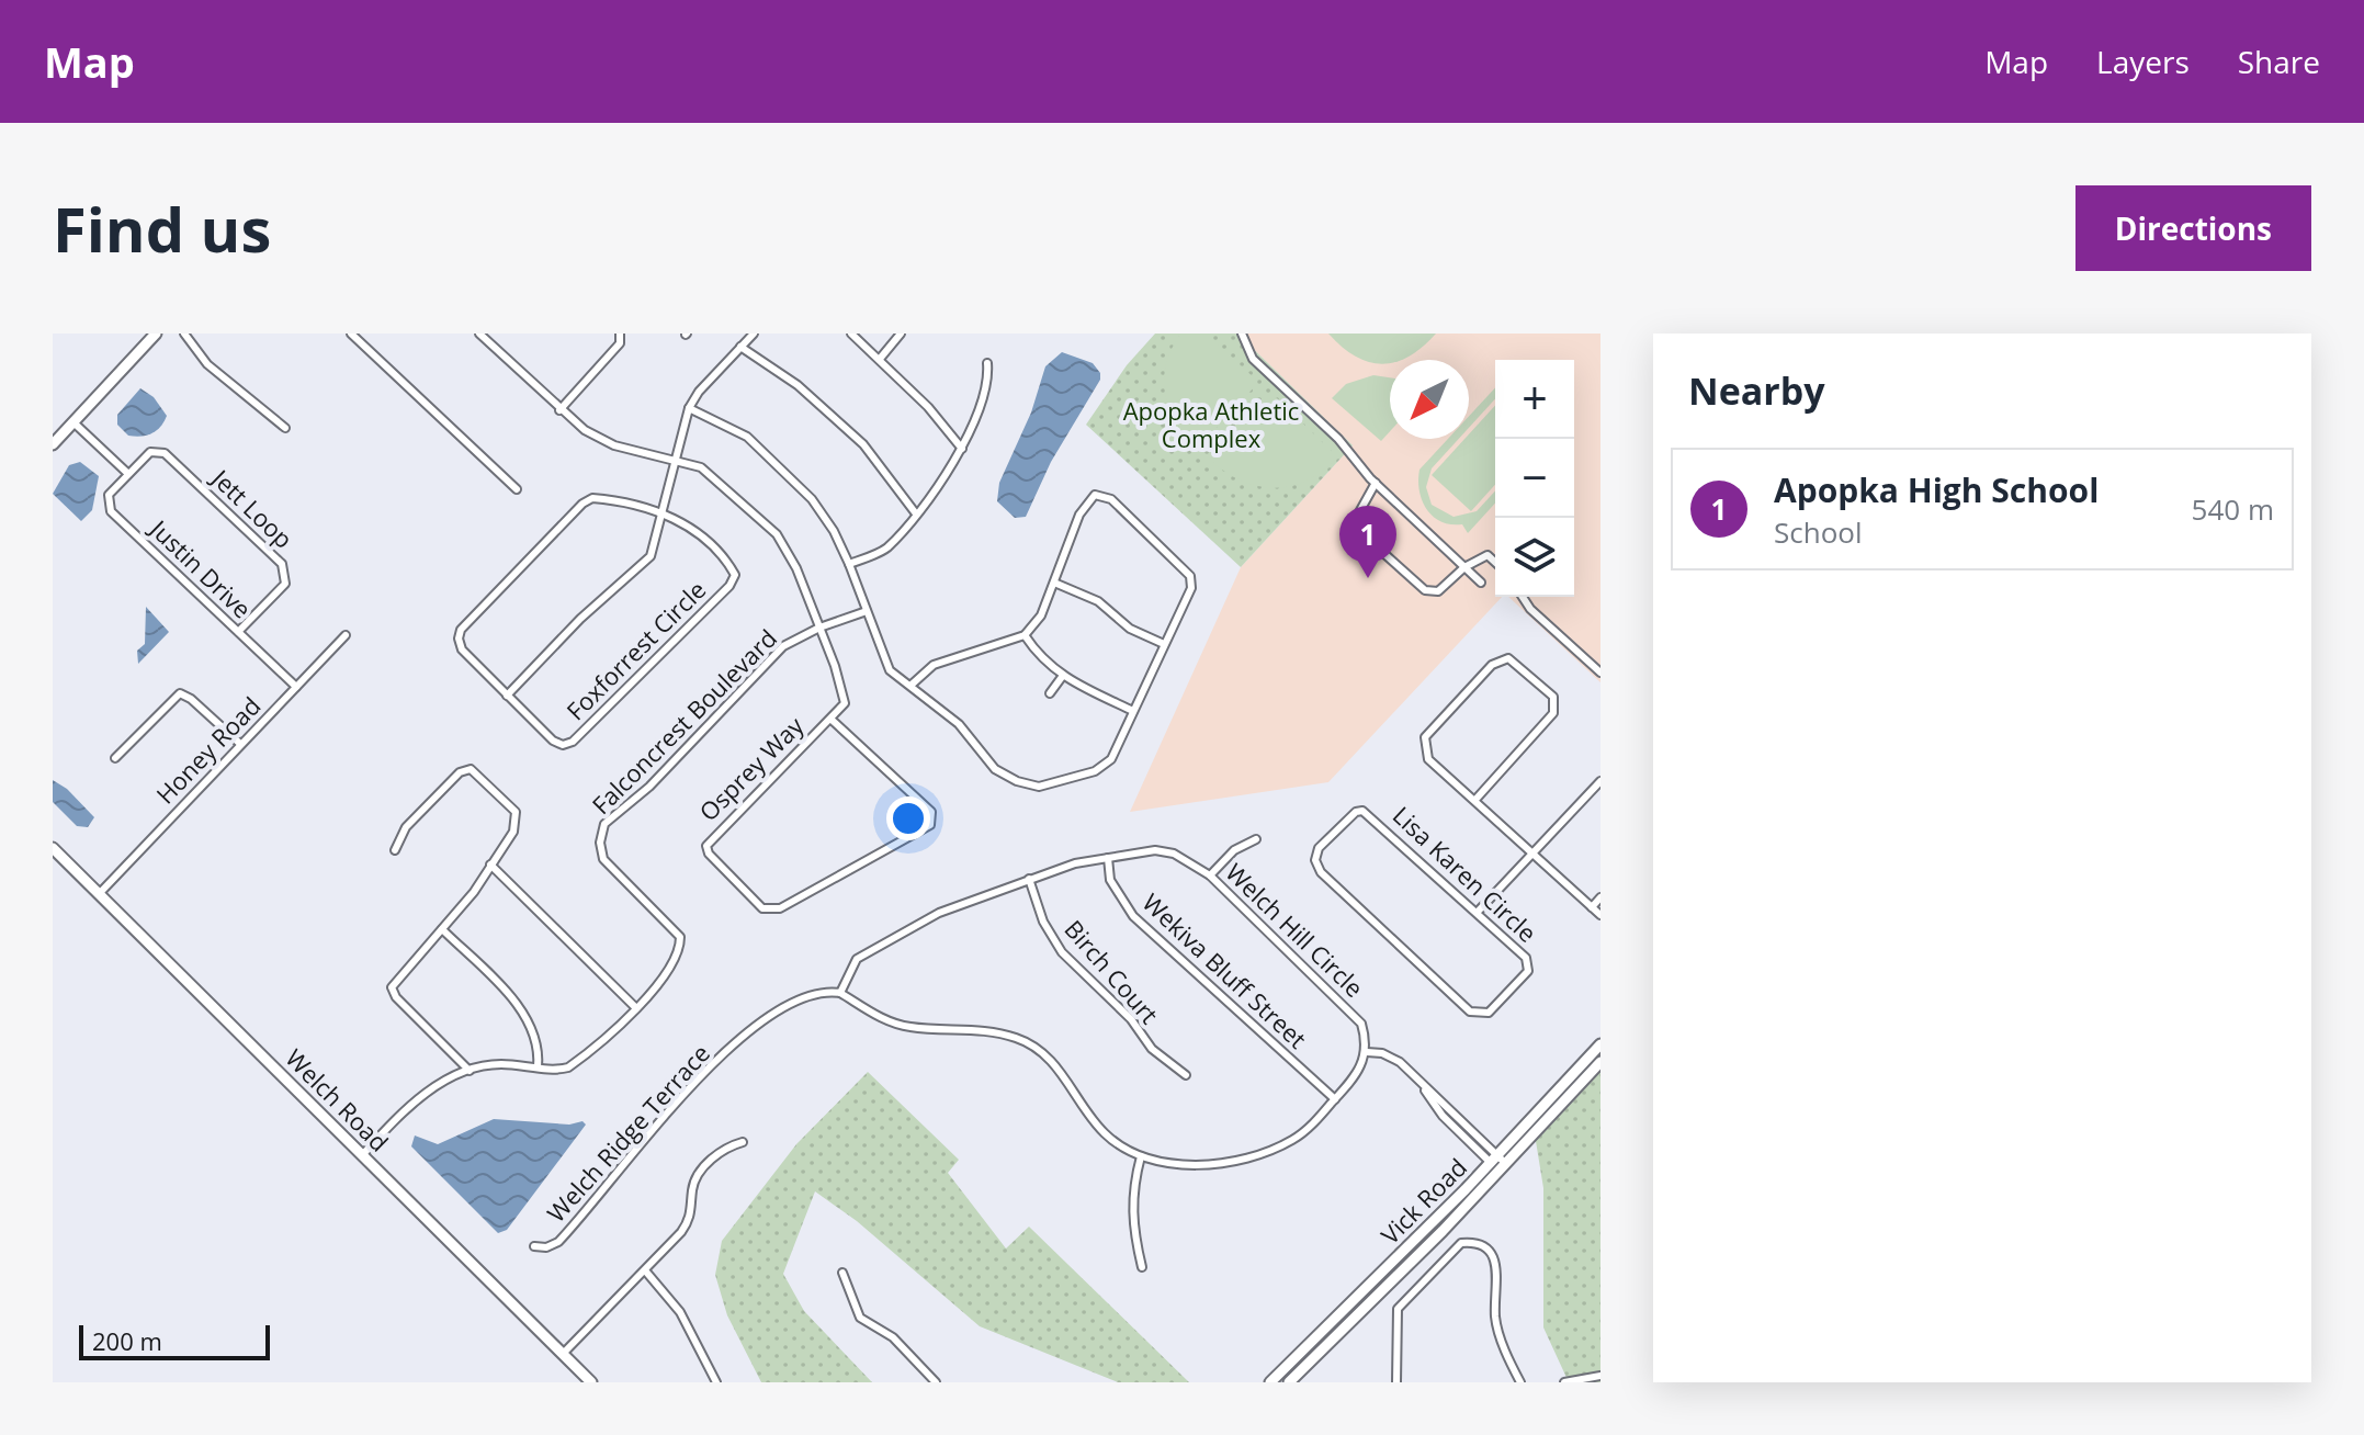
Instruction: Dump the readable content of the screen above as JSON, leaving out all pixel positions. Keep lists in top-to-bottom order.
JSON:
{
  "streets": {
    "street": [
      "Jett Loop",
      "Justin Drive",
      "Foxforrest Circle",
      "Falconcrest Boulevard",
      "Honey Road",
      "Osprey Way",
      "Lisa Karen Circle",
      "Welch Hill Circle",
      "Wekiva Bluff Street",
      "Birch Court",
      "Welch Road",
      "Welch Ridge Terrace",
      "Vick Road"
    ]
  },
  "crossings": [
    ["Jett Loop", "Justin Drive"],
    ["Justin Drive", "Honey Road"],
    ["Falconcrest Boulevard", "Osprey Way"],
    ["Falconcrest Boulevard", "Welch Road"],
    ["Honey Road", "Welch Road"],
    ["Welch Hill Circle", "Wekiva Bluff Street"],
    ["Welch Hill Circle", "Birch Court"],
    ["Welch Hill Circle", "Welch Ridge Terrace"]
  ],
  "parks": ["Apopka Athletic Complex"],
  "scale_bar": "200 m",
  "north": "bottom left",
  "page": {
    "header": "Map",
    "nav": ["Map", "Layers", "Share"],
    "buttons": "Directions",
    "title": "Find us",
    "heading": "Nearby",
    "map_buttons": ["+", "−"],
    "list": [
      {
        "mark": "1",
        "name": "Apopka High School",
        "note": "School",
        "value": "540 m"
      }
    ],
    "pins": "1",
    "scale": "200 m"
  }
}
